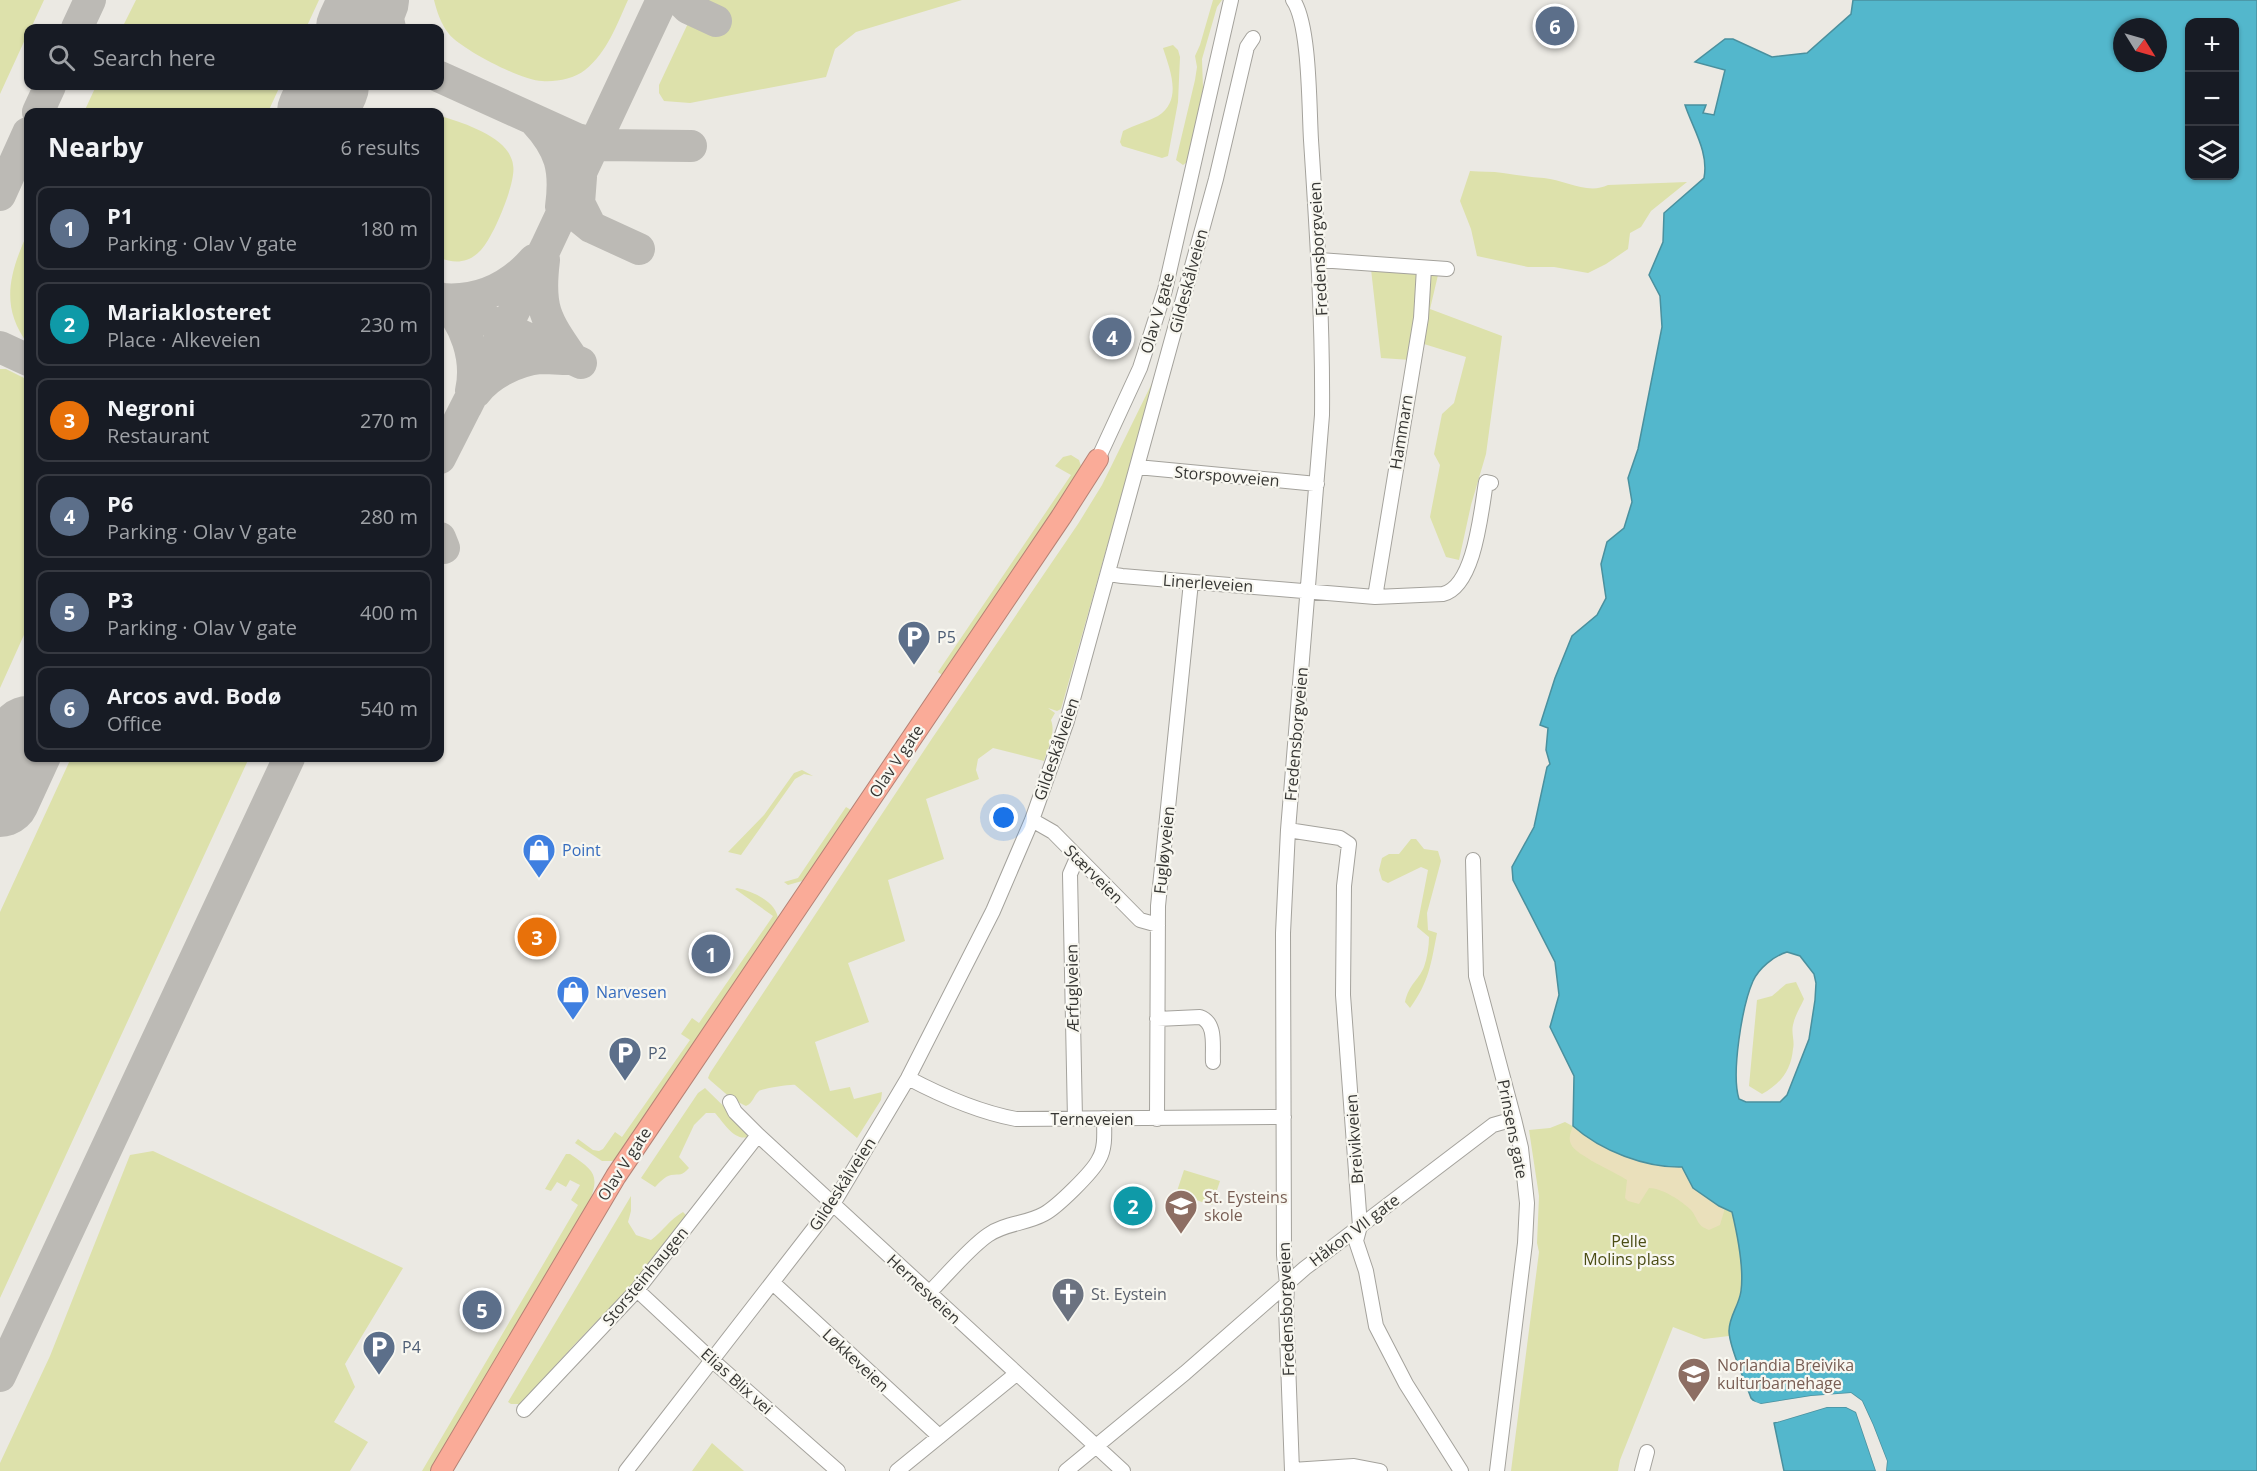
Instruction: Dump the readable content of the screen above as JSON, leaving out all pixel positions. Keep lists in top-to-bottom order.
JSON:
{
  "streets": {
    "highway": ["Olav V gate"],
    "street": [
      "Fredensborgveien",
      "Gildeskålveien",
      "Hammarn",
      "Storspovveien",
      "Linerleveien",
      "Fugløyveien",
      "Stærveien",
      "Ærfuglveien",
      "Terneveien",
      "Prinsens gate",
      "Breivikveien",
      "Håkon VII gate",
      "Storsteinhaugen",
      "Hernesveien",
      "Løkkeveien",
      "Elias Blix vei"
    ]
  },
  "crossings": [
    ["Fredensborgveien", "Storspovveien"],
    ["Fredensborgveien", "Linerleveien"],
    ["Fredensborgveien", "Terneveien"],
    ["Fredensborgveien", "Breivikveien"],
    ["Fredensborgveien", "Håkon VII gate"],
    ["Gildeskålveien", "Storspovveien"],
    ["Gildeskålveien", "Linerleveien"],
    ["Gildeskålveien", "Stærveien"],
    ["Gildeskålveien", "Terneveien"],
    ["Gildeskålveien", "Hernesveien"],
    ["Gildeskålveien", "Løkkeveien"],
    ["Gildeskålveien", "Elias Blix vei"],
    ["Linerleveien", "Fugløyveien"],
    ["Fugløyveien", "Stærveien"],
    ["Fugløyveien", "Terneveien"],
    ["Stærveien", "Ærfuglveien"],
    ["Ærfuglveien", "Terneveien"],
    ["Prinsens gate", "Håkon VII gate"],
    ["Breivikveien", "Håkon VII gate"],
    ["Håkon VII gate", "Hernesveien"],
    ["Storsteinhaugen", "Hernesveien"],
    ["Storsteinhaugen", "Elias Blix vei"]
  ],
  "parks": ["Pelle Molins plass"],
  "places": {
    "parking": ["P5", "P2", "P4"],
    "shop": ["Point", "Narvesen"],
    "school or university": ["St. Eysteins skole", "Norlandia Breivika kulturbarnehage"],
    "church": ["St. Eystein"]
  },
  "north": "bottom right",
  "page": {
    "pins": [
      "6",
      "4",
      "3",
      "1",
      "2",
      "5"
    ],
    "map_buttons": ["+", "−"],
    "search": "Search here",
    "heading": ["Nearby", "6 results"],
    "list": [
      {
        "mark": "1",
        "name": "P1",
        "note": "Parking · Olav V gate",
        "value": "180 m"
      },
      {
        "mark": "2",
        "name": "Mariaklosteret",
        "note": "Place · Alkeveien",
        "value": "230 m"
      },
      {
        "mark": "3",
        "name": "Negroni",
        "note": "Restaurant",
        "value": "270 m"
      },
      {
        "mark": "4",
        "name": "P6",
        "note": "Parking · Olav V gate",
        "value": "280 m"
      },
      {
        "mark": "5",
        "name": "P3",
        "note": "Parking · Olav V gate",
        "value": "400 m"
      },
      {
        "mark": "6",
        "name": "Arcos avd. Bodø",
        "note": "Office",
        "value": "540 m"
      }
    ]
  }
}
